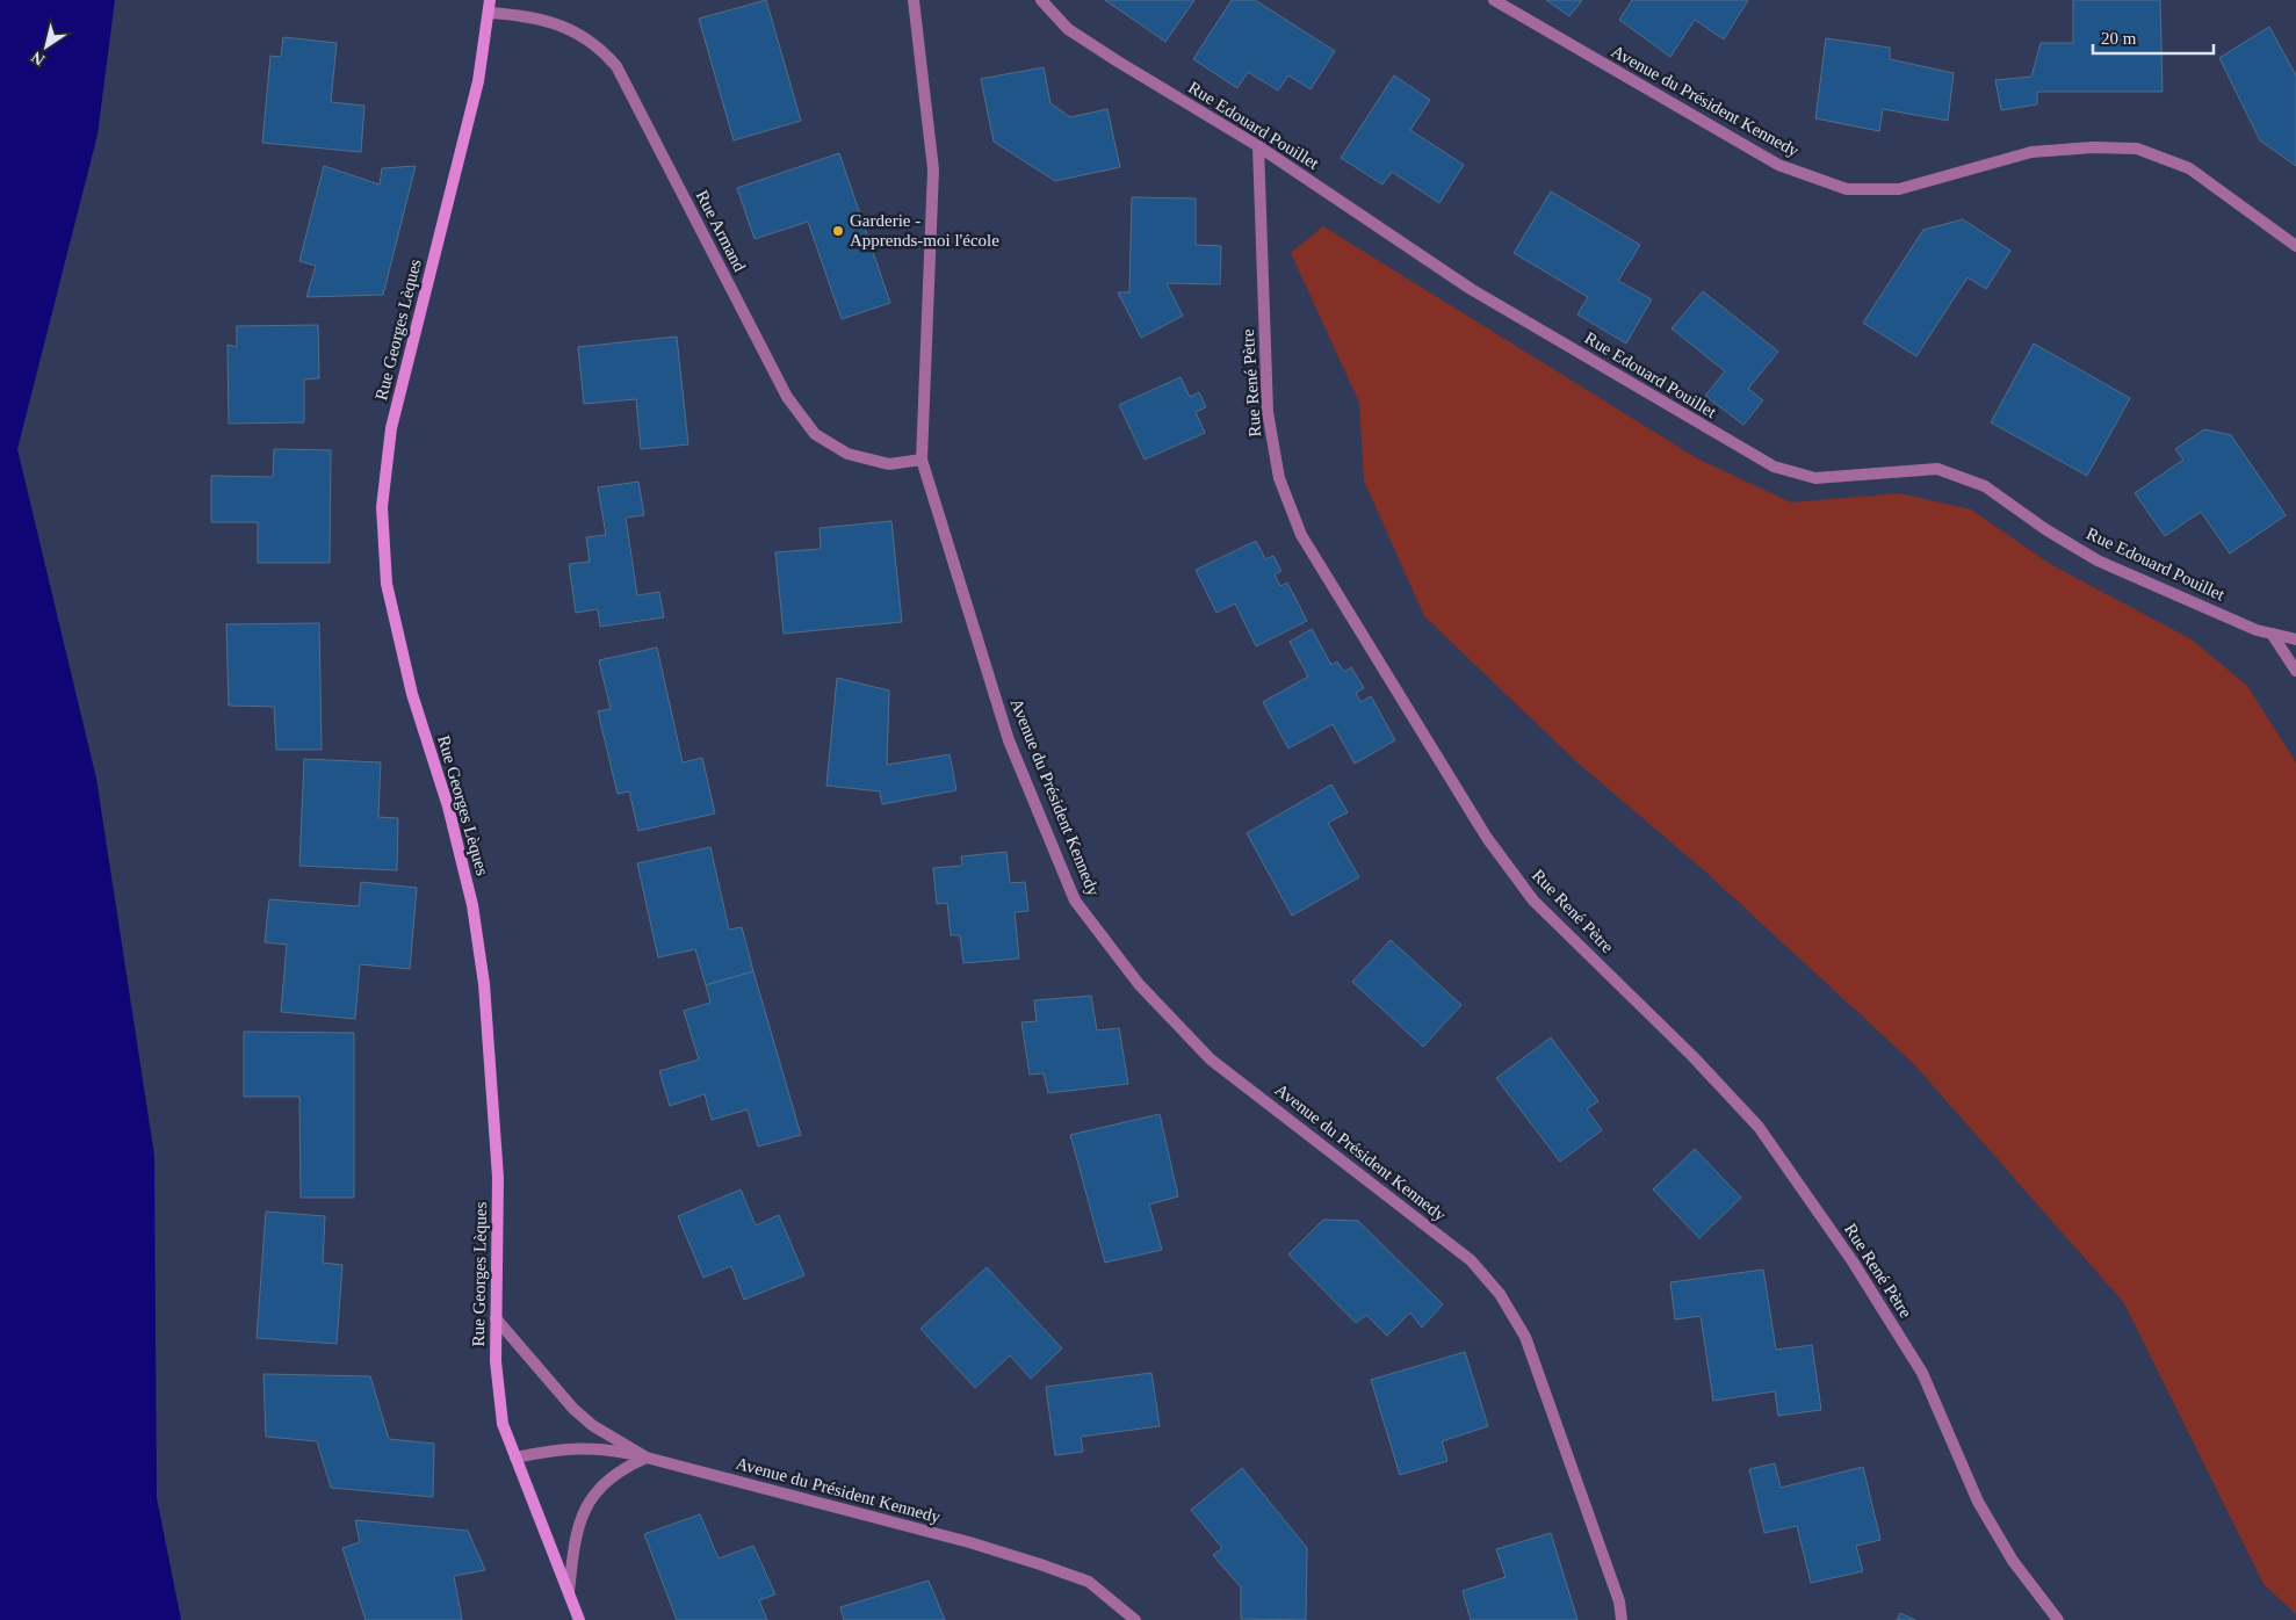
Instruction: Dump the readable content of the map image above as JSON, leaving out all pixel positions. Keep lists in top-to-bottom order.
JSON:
{
  "streets": {
    "main road": ["Rue Georges Lèques"],
    "street": [
      "Avenue du Président Kennedy",
      "Rue Edouard Pouillet",
      "Rue Armand",
      "Rue René Pètre"
    ]
  },
  "crossings": [
    ["Avenue du Président Kennedy", "Rue Armand"],
    ["Avenue du Président Kennedy", "Rue Georges Lèques"],
    ["Rue Edouard Pouillet", "Rue René Pètre"],
    ["Rue Armand", "Rue Georges Lèques"]
  ],
  "places": ["Garderie - Apprends-moi l'école"],
  "scale_bar": "20 m",
  "north": "bottom left"
}
